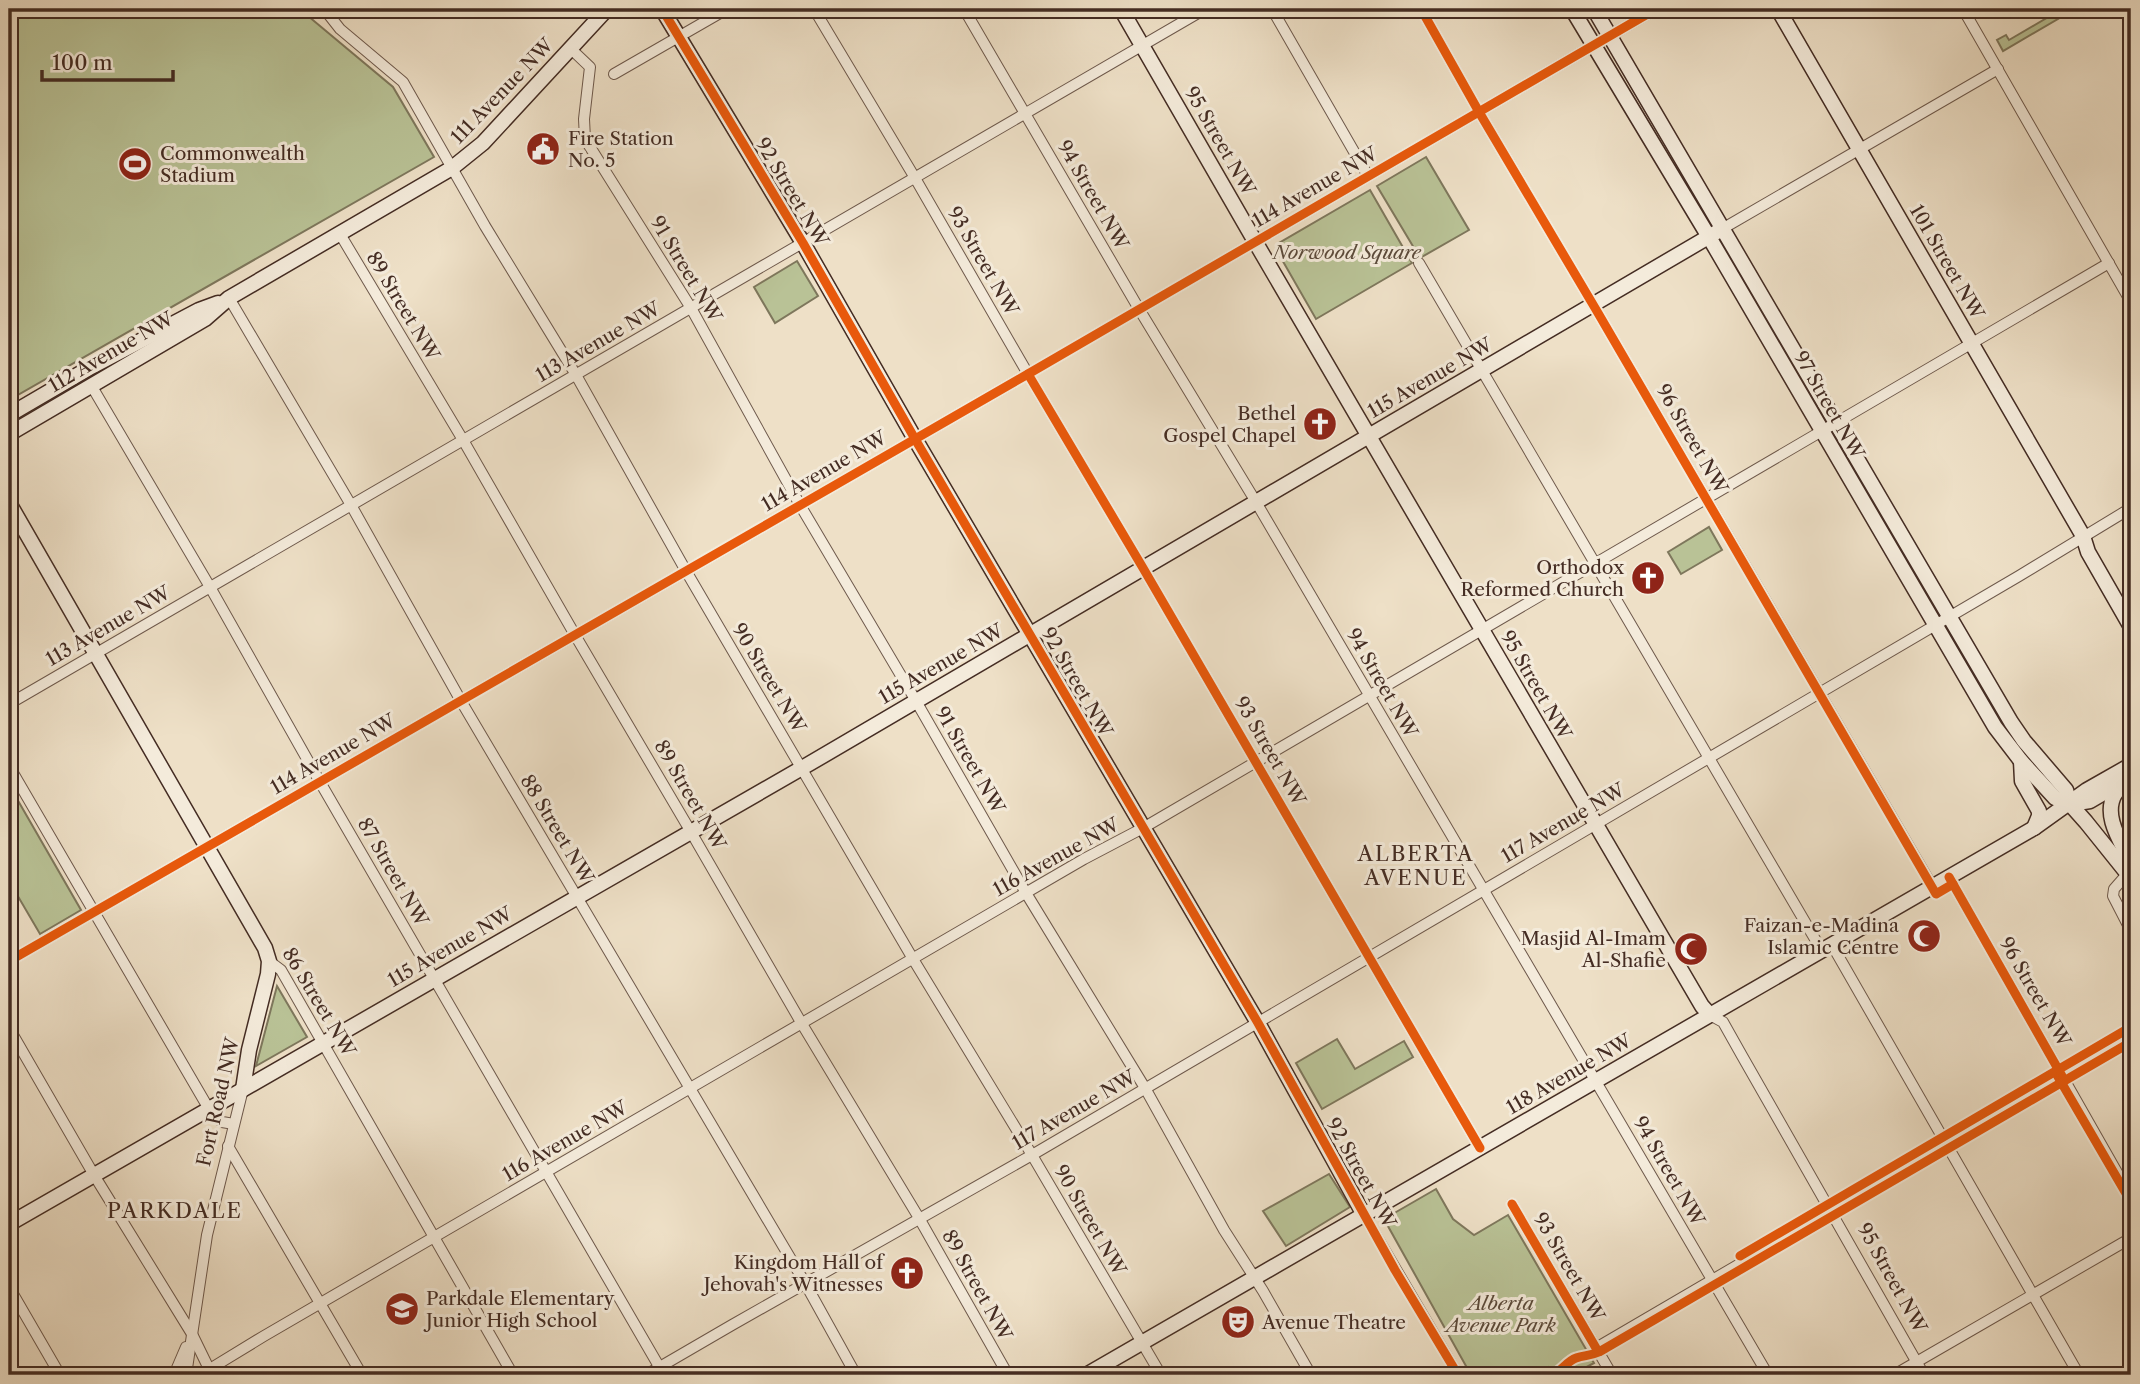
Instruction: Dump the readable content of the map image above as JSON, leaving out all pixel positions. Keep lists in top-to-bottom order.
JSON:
{
  "streets": {
    "street": [
      "111 Avenue NW",
      "95 Street NW",
      "114 Avenue NW",
      "92 Street NW",
      "94 Street NW",
      "93 Street NW",
      "101 Street NW",
      "91 Street NW",
      "89 Street NW",
      "113 Avenue NW",
      "112 Avenue NW",
      "115 Avenue NW",
      "97 Street NW",
      "96 Street NW",
      "90 Street NW",
      "117 Avenue NW",
      "88 Street NW",
      "116 Avenue NW",
      "87 Street NW",
      "86 Street NW",
      "118 Avenue NW",
      "Fort Road NW"
    ]
  },
  "crossings": [
    ["111 Avenue NW", "91 Street NW"],
    ["111 Avenue NW", "112 Avenue NW"],
    ["111 Avenue NW", "90 Street NW"],
    ["95 Street NW", "114 Avenue NW"],
    ["95 Street NW", "113 Avenue NW"],
    ["95 Street NW", "115 Avenue NW"],
    ["95 Street NW", "117 Avenue NW"],
    ["95 Street NW", "116 Avenue NW"],
    ["95 Street NW", "118 Avenue NW"],
    ["114 Avenue NW", "92 Street NW"],
    ["114 Avenue NW", "94 Street NW"],
    ["114 Avenue NW", "93 Street NW"],
    ["114 Avenue NW", "91 Street NW"],
    ["114 Avenue NW", "89 Street NW"],
    ["114 Avenue NW", "97 Street NW"],
    ["114 Avenue NW", "96 Street NW"],
    ["114 Avenue NW", "90 Street NW"],
    ["114 Avenue NW", "88 Street NW"],
    ["114 Avenue NW", "87 Street NW"],
    ["114 Avenue NW", "86 Street NW"],
    ["92 Street NW", "113 Avenue NW"],
    ["92 Street NW", "115 Avenue NW"],
    ["92 Street NW", "117 Avenue NW"],
    ["92 Street NW", "116 Avenue NW"],
    ["92 Street NW", "118 Avenue NW"],
    ["94 Street NW", "113 Avenue NW"],
    ["94 Street NW", "115 Avenue NW"],
    ["94 Street NW", "117 Avenue NW"],
    ["94 Street NW", "116 Avenue NW"],
    ["94 Street NW", "118 Avenue NW"],
    ["93 Street NW", "113 Avenue NW"],
    ["93 Street NW", "115 Avenue NW"],
    ["93 Street NW", "117 Avenue NW"],
    ["93 Street NW", "116 Avenue NW"],
    ["93 Street NW", "118 Avenue NW"],
    ["101 Street NW", "115 Avenue NW"],
    ["101 Street NW", "117 Avenue NW"],
    ["101 Street NW", "116 Avenue NW"],
    ["91 Street NW", "113 Avenue NW"],
    ["91 Street NW", "115 Avenue NW"],
    ["91 Street NW", "117 Avenue NW"],
    ["91 Street NW", "116 Avenue NW"],
    ["91 Street NW", "118 Avenue NW"],
    ["89 Street NW", "113 Avenue NW"],
    ["89 Street NW", "112 Avenue NW"],
    ["89 Street NW", "115 Avenue NW"],
    ["89 Street NW", "117 Avenue NW"],
    ["89 Street NW", "116 Avenue NW"],
    ["113 Avenue NW", "90 Street NW"],
    ["113 Avenue NW", "88 Street NW"],
    ["113 Avenue NW", "87 Street NW"],
    ["113 Avenue NW", "86 Street NW"],
    ["112 Avenue NW", "90 Street NW"],
    ["112 Avenue NW", "88 Street NW"],
    ["112 Avenue NW", "87 Street NW"],
    ["115 Avenue NW", "97 Street NW"],
    ["115 Avenue NW", "96 Street NW"],
    ["115 Avenue NW", "90 Street NW"],
    ["115 Avenue NW", "88 Street NW"],
    ["115 Avenue NW", "87 Street NW"],
    ["115 Avenue NW", "86 Street NW"],
    ["115 Avenue NW", "Fort Road NW"],
    ["97 Street NW", "117 Avenue NW"],
    ["97 Street NW", "116 Avenue NW"],
    ["97 Street NW", "118 Avenue NW"],
    ["96 Street NW", "117 Avenue NW"],
    ["96 Street NW", "116 Avenue NW"],
    ["96 Street NW", "118 Avenue NW"],
    ["90 Street NW", "117 Avenue NW"],
    ["90 Street NW", "116 Avenue NW"],
    ["90 Street NW", "118 Avenue NW"],
    ["117 Avenue NW", "88 Street NW"],
    ["117 Avenue NW", "87 Street NW"],
    ["88 Street NW", "116 Avenue NW"],
    ["116 Avenue NW", "87 Street NW"],
    ["116 Avenue NW", "86 Street NW"],
    ["86 Street NW", "Fort Road NW"]
  ],
  "districts": ["ALBERTA AVENUE", "PARKDALE"],
  "parks": ["Norwood Square", "Alberta Avenue Park"],
  "places": {
    "public building": ["Fire Station No. 5"],
    "sports": ["Commonwealth Stadium"],
    "church": ["Bethel Gospel Chapel", "Orthodox Reformed Church", "Kingdom Hall of Jehovah's Witnesses"],
    "mosque": ["Faizan-e-Madina Islamic Centre", "Masjid Al-Imam Al-Shafie"],
    "school or university": ["Parkdale Elementary Junior High School"],
    "theatre": ["Avenue Theatre"]
  },
  "scale_bar": "100 m"
}
